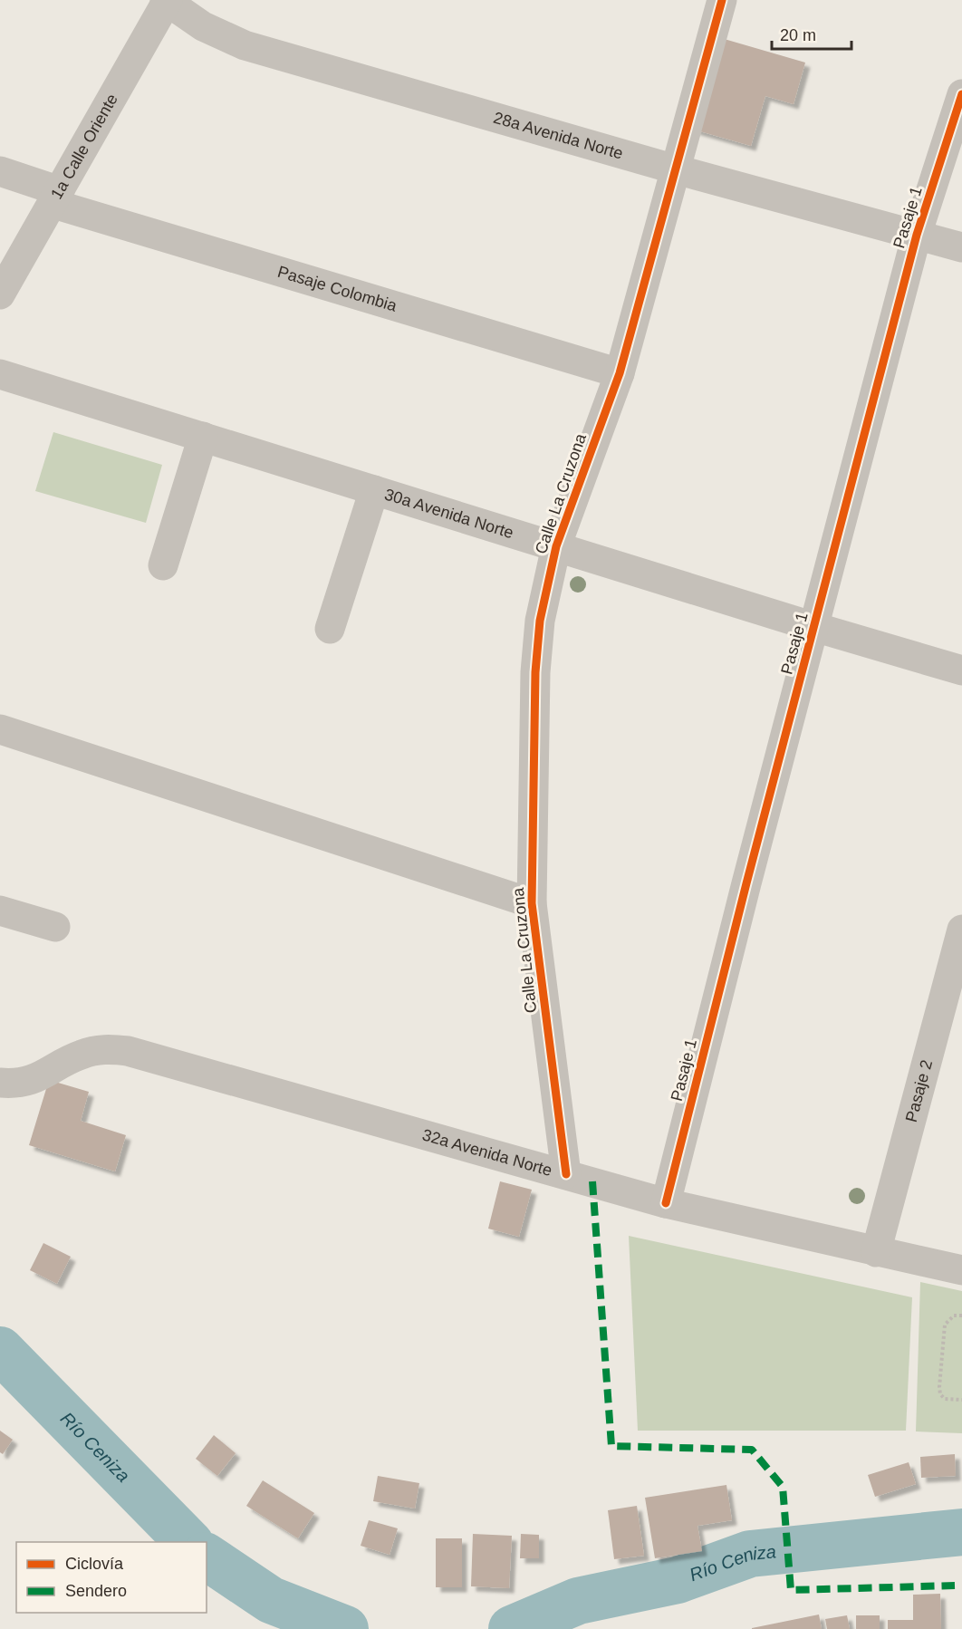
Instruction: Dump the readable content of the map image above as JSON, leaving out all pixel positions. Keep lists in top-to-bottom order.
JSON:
{
  "streets": {
    "street": [
      "28a Avenida Norte",
      "1a Calle Oriente",
      "Pasaje 1",
      "Pasaje Colombia",
      "Calle La Cruzona",
      "30a Avenida Norte",
      "Pasaje 2",
      "32a Avenida Norte"
    ]
  },
  "crossings": [
    ["28a Avenida Norte", "1a Calle Oriente"],
    ["28a Avenida Norte", "Pasaje 1"],
    ["28a Avenida Norte", "Calle La Cruzona"],
    ["1a Calle Oriente", "Pasaje Colombia"],
    ["Pasaje 1", "30a Avenida Norte"],
    ["Pasaje 1", "32a Avenida Norte"],
    ["Pasaje Colombia", "Calle La Cruzona"],
    ["Calle La Cruzona", "30a Avenida Norte"],
    ["Calle La Cruzona", "32a Avenida Norte"],
    ["Pasaje 2", "32a Avenida Norte"]
  ],
  "water": ["Río Ceniza"],
  "legend": ["Ciclovía", "Sendero"],
  "scale_bar": "20 m"
}
